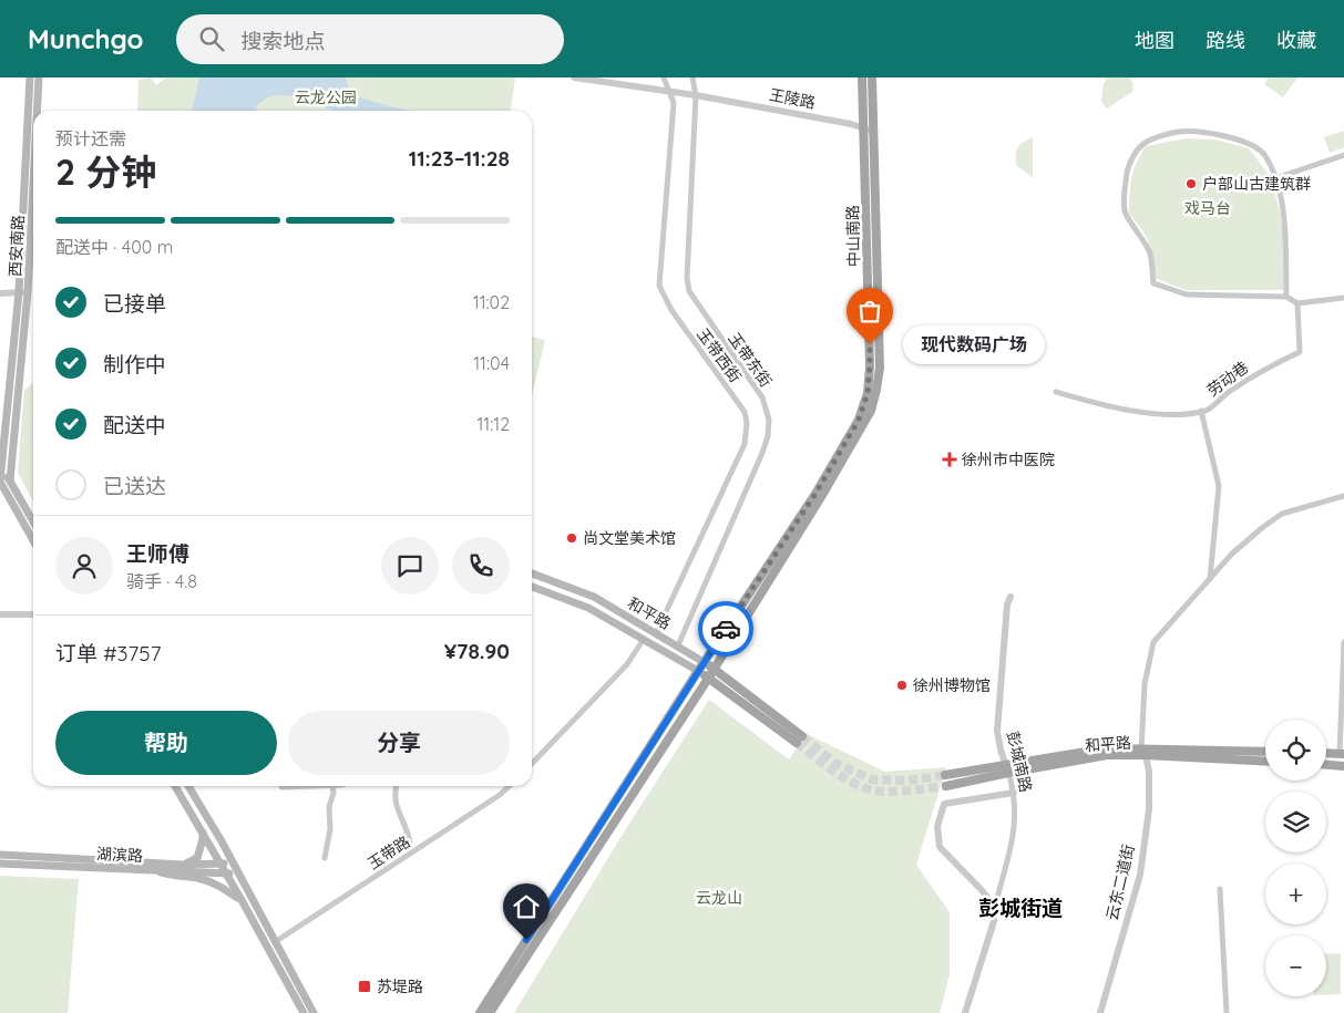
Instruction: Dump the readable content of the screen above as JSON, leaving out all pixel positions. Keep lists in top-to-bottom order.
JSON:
{
  "streets": {
    "main road": [
      "中山南路",
      "西安南路",
      "和平路",
      "湖滨路"
    ],
    "street": [
      "王陵路",
      "玉带西街",
      "玉带东街",
      "劳动巷",
      "彭城南路",
      "玉带路",
      "云东二道街"
    ]
  },
  "crossings": [
    ["王陵路", "中山南路"],
    ["王陵路", "玉带西街"],
    ["王陵路", "玉带东街"],
    ["中山南路", "和平路"],
    ["玉带西街", "和平路"],
    ["玉带东街", "和平路"],
    ["和平路", "彭城南路"],
    ["和平路", "云东二道街"]
  ],
  "districts": ["彭城街道"],
  "parks": ["云龙公园", "戏马台", "云龙山"],
  "places": {
    "other": [
      "户部山古建筑群",
      "现代数码广场",
      "尚文堂美术馆",
      "徐州博物馆"
    ],
    "health": ["徐州市中医院"],
    "transit": ["苏堤路"]
  },
  "page": {
    "header": "Munchgo",
    "search": "搜索地点",
    "nav": ["地图", "路线", "收藏"],
    "heading": ["2 分钟", "预计还需", "11:23–11:28"],
    "panel": [
      "王师傅",
      "骑手 · 4.8",
      "订单 #3757",
      "¥78.90"
    ],
    "bar": "配送中 · 400 m",
    "list": [
      ["已接单", "11:02"],
      ["制作中", "11:04"],
      ["配送中", "11:12"],
      "已送达"
    ],
    "bubble": "现代数码广场",
    "buttons": ["帮助", "分享"],
    "map_buttons": ["+", "−"]
  }
}
